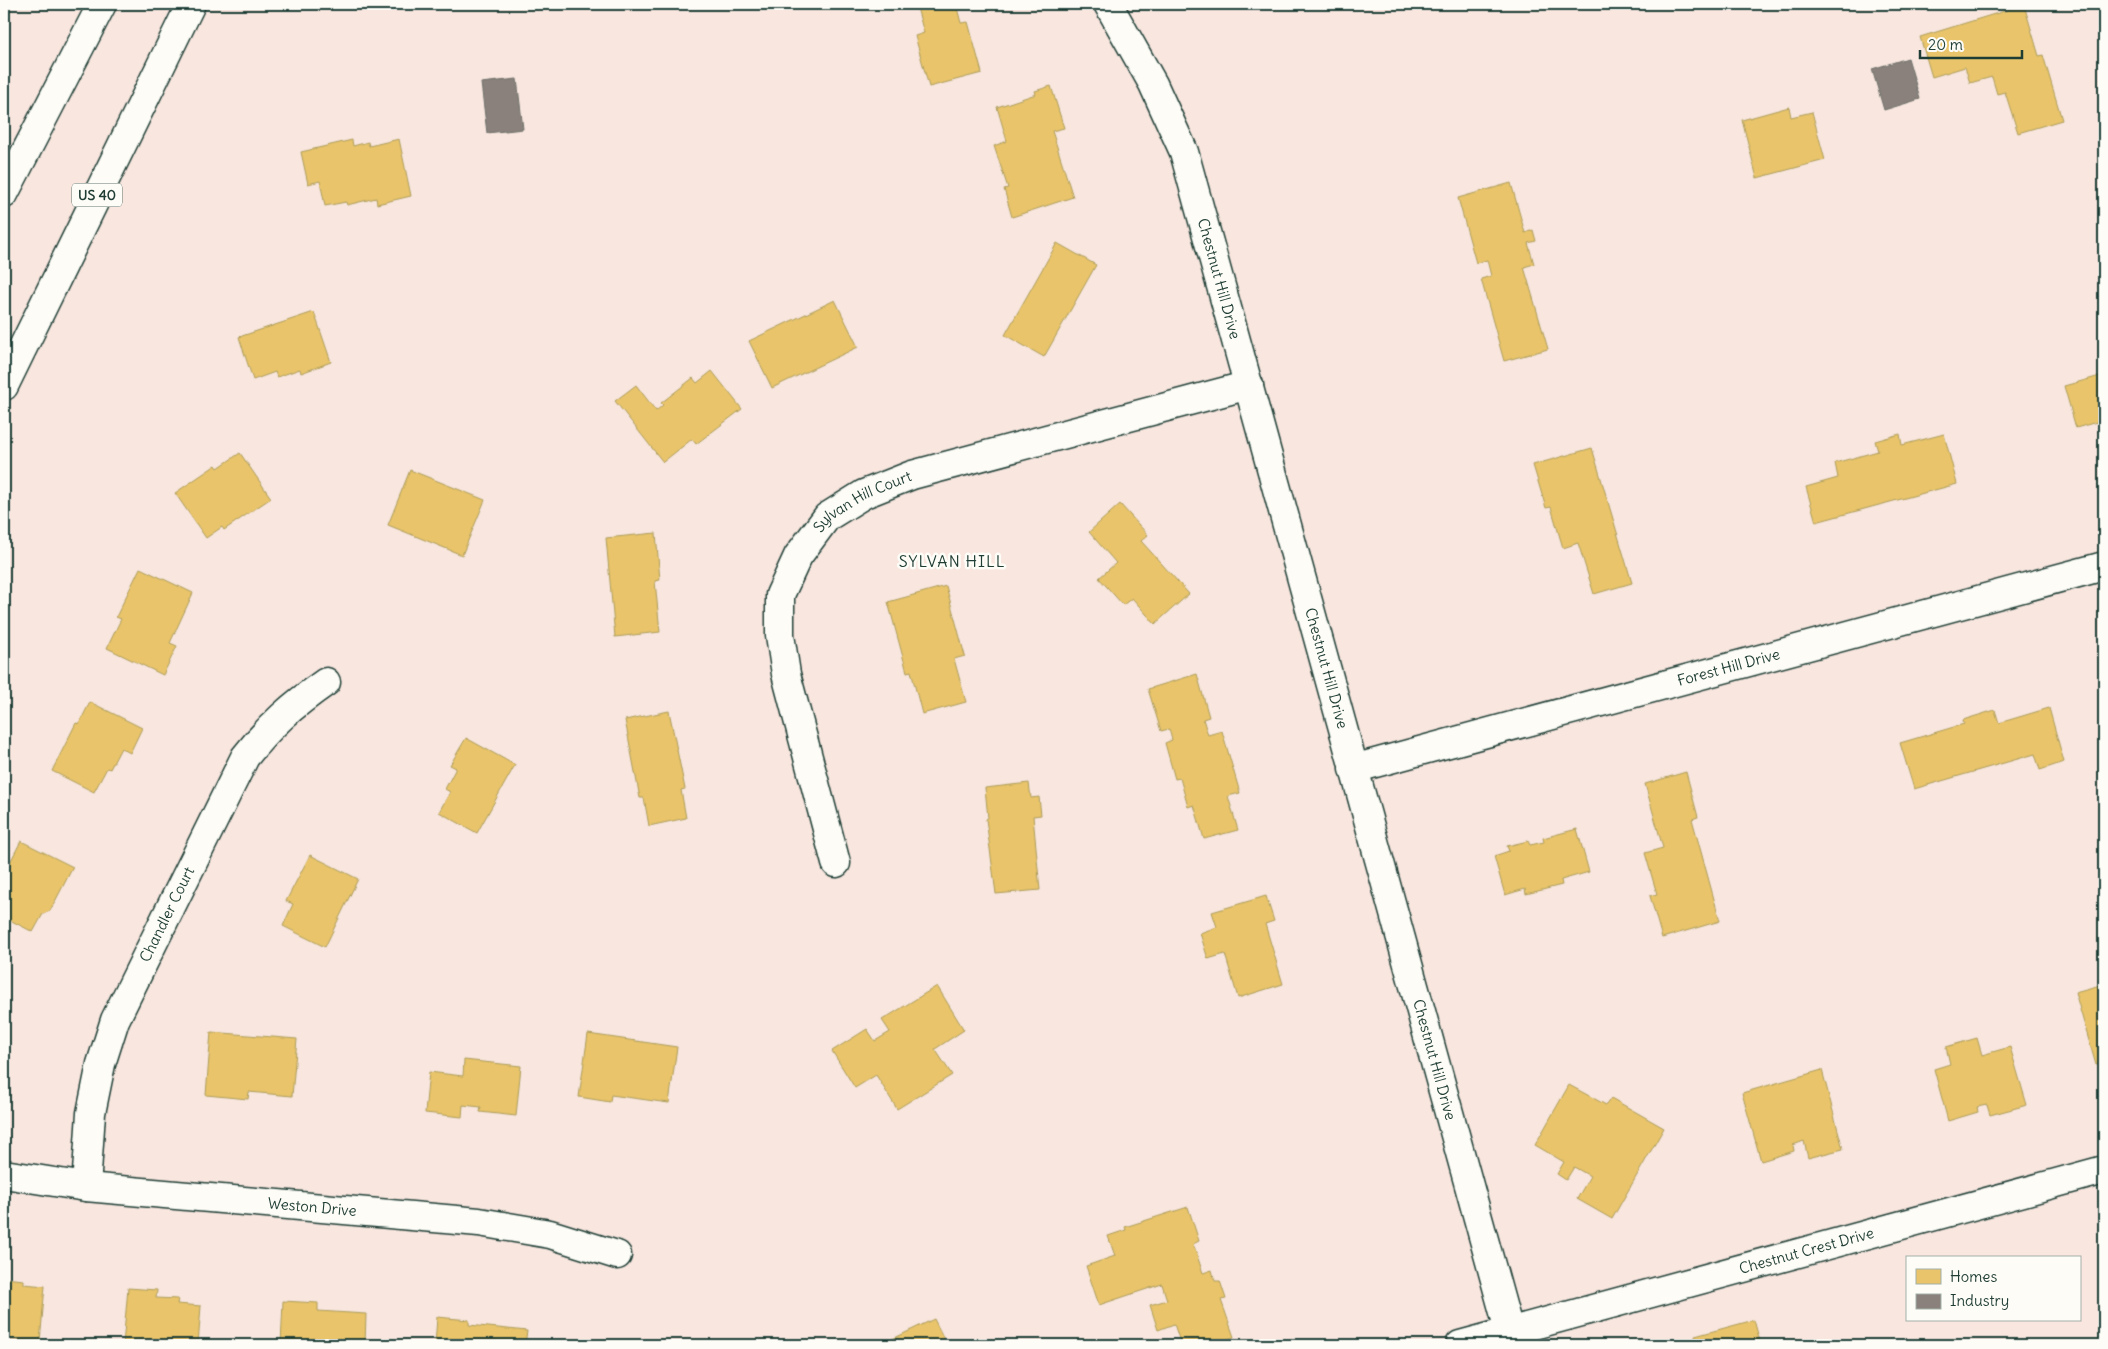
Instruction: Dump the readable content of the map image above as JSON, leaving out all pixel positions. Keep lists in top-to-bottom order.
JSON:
{
  "streets": {
    "street": [
      "US 40",
      "Chestnut Hill Drive",
      "Sylvan Hill Court",
      "Forest Hill Drive",
      "Chandler Court",
      "Weston Drive",
      "Chestnut Crest Drive"
    ]
  },
  "crossings": [
    ["Chestnut Hill Drive", "Sylvan Hill Court"],
    ["Chestnut Hill Drive", "Forest Hill Drive"],
    ["Chestnut Hill Drive", "Chestnut Crest Drive"],
    ["Chandler Court", "Weston Drive"]
  ],
  "districts": ["SYLVAN HILL"],
  "legend": ["Homes", "Industry"],
  "scale_bar": "20 m"
}
